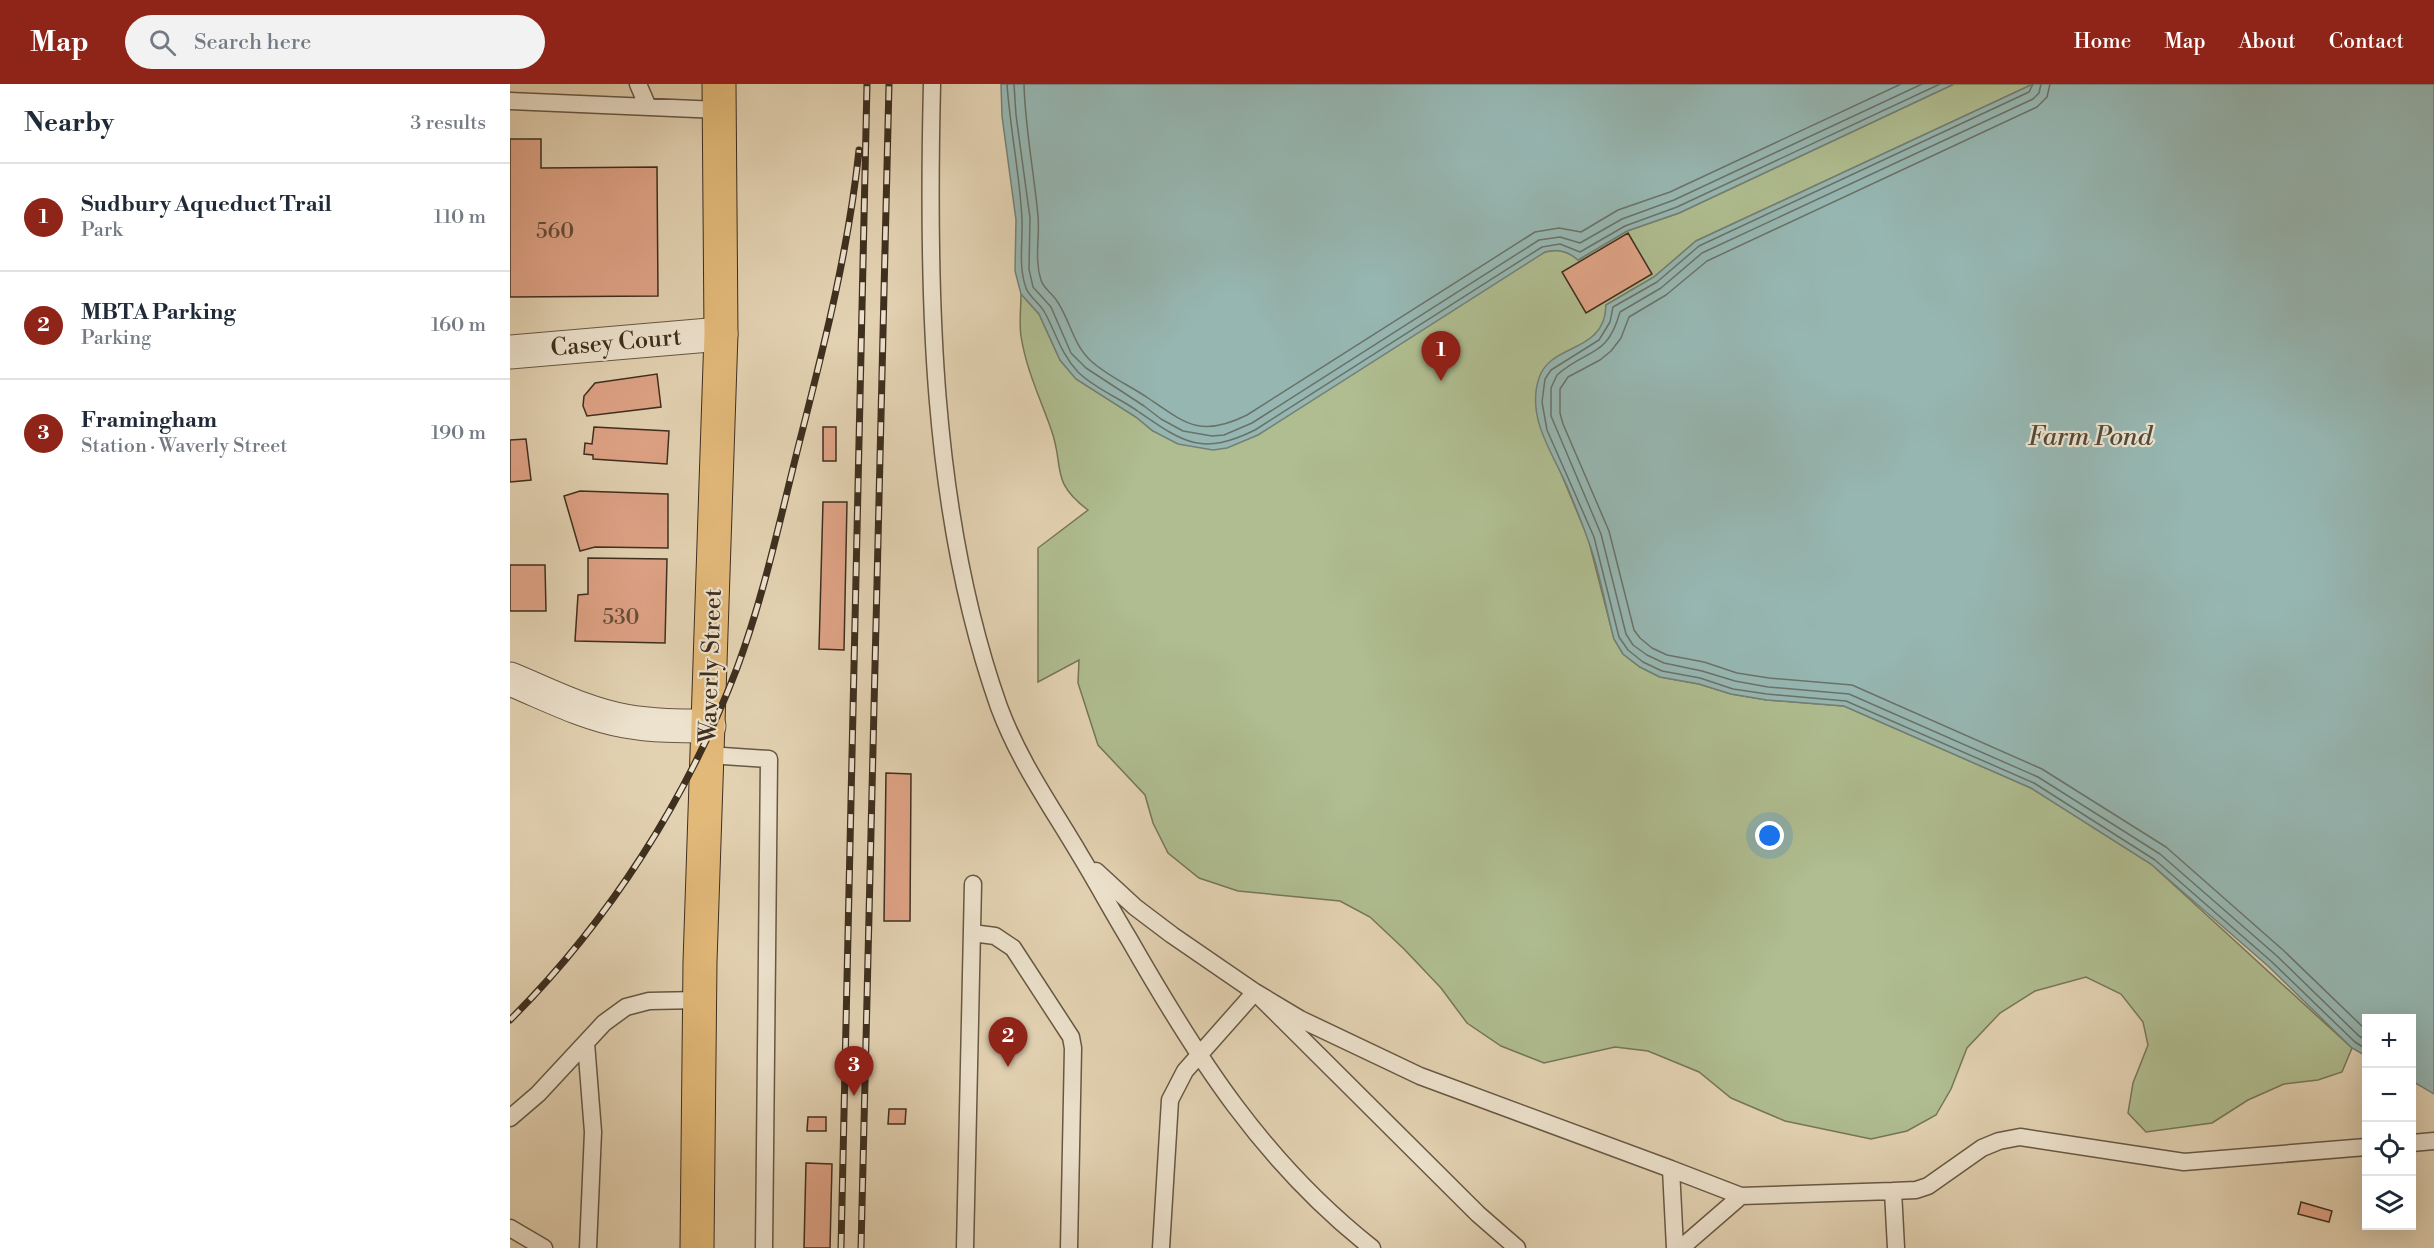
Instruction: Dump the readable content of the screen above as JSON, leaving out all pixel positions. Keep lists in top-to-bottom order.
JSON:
{
  "streets": {
    "main road": ["Waverly Street"],
    "street": ["Casey Court"]
  },
  "crossings": [
    ["Casey Court", "Waverly Street"]
  ],
  "water": ["Farm Pond"],
  "house_numbers": ["560", "530"],
  "page": {
    "header": "Map",
    "search": "Search here",
    "nav": [
      "Home",
      "Map",
      "About",
      "Contact"
    ],
    "heading": ["Nearby", "3 results"],
    "list": [
      {
        "mark": "1",
        "name": "Sudbury Aqueduct Trail",
        "note": "Park",
        "value": "110 m"
      },
      {
        "mark": "2",
        "name": "MBTA Parking",
        "note": "Parking",
        "value": "160 m"
      },
      {
        "mark": "3",
        "name": "Framingham",
        "note": "Station · Waverly Street",
        "value": "190 m"
      }
    ],
    "pins": ["1", "2", "3"],
    "map_buttons": ["+", "−"]
  }
}
